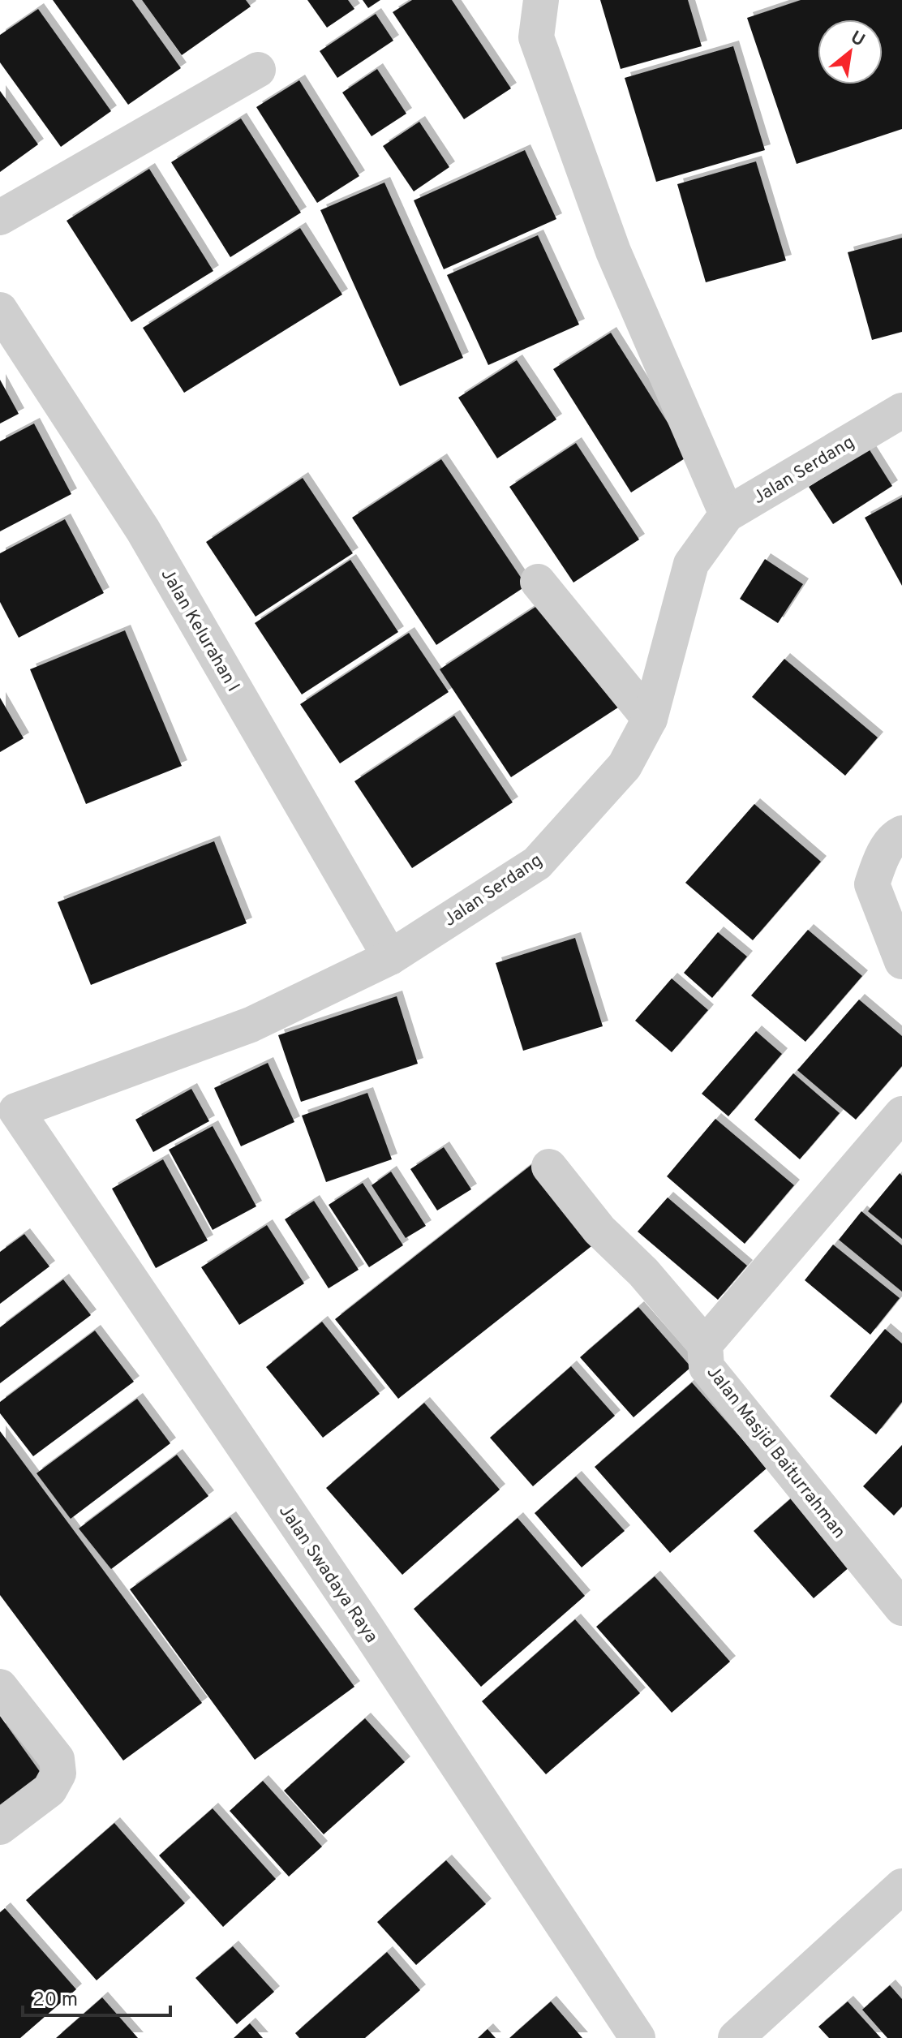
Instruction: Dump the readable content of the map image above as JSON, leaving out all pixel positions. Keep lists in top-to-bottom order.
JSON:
{
  "streets": {
    "street": [
      "Jalan Serdang",
      "Jalan Kelurahan I",
      "Jalan Masjid Baiturrahman",
      "Jalan Swadaya Raya"
    ]
  },
  "crossings": [
    ["Jalan Serdang", "Jalan Kelurahan I"],
    ["Jalan Serdang", "Jalan Swadaya Raya"]
  ],
  "scale_bar": "20 m",
  "north": "top right"
}
